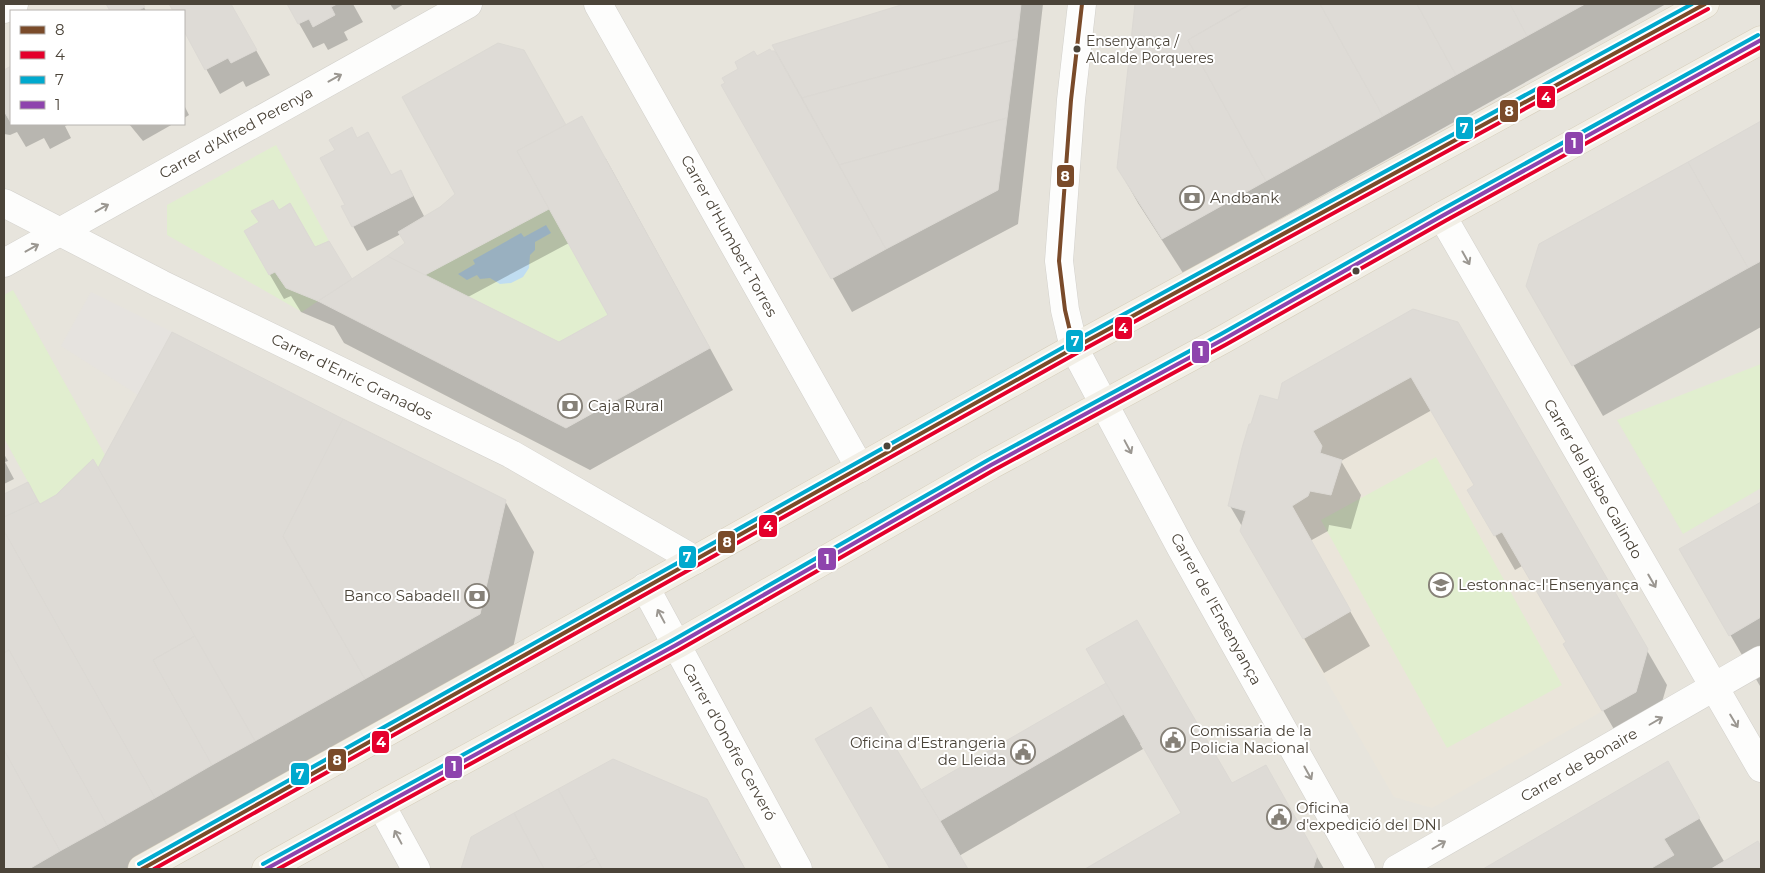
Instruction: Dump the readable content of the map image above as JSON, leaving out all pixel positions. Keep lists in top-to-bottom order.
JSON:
{
  "streets": {
    "street": [
      "Carrer d'Alfred Perenya",
      "Carrer d'Humbert Torres",
      "Carrer d'Enric Granados",
      "Carrer del Bisbe Galindo",
      "Carrer de l'Ensenyança",
      "Carrer d'Onofre Cerveró",
      "Carrer de Bonaire"
    ]
  },
  "crossings": [
    ["Carrer d'Alfred Perenya", "Carrer d'Enric Granados"],
    ["Carrer del Bisbe Galindo", "Carrer de Bonaire"]
  ],
  "one_way": [
    "Carrer d'Alfred Perenya",
    "Carrer del Bisbe Galindo",
    "Carrer de l'Ensenyança",
    "Carrer de Bonaire"
  ],
  "places": {
    "other": ["Ensenyança / Alcalde Porqueres"],
    "bank": ["Andbank", "Caja Rural", "Banco Sabadell"],
    "school or university": ["Lestonnac-l'Ensenyança"],
    "public building": ["Comissaria de la Policia Nacional", "Oficina d'Estrangeria de Lleida", "Oficina d'expedició del DNI"]
  },
  "lines": [
    "transit line 8",
    "transit line 7",
    "transit line 4",
    "transit line 1"
  ],
  "legend": [
    "8",
    "4",
    "7",
    "1"
  ]
}
